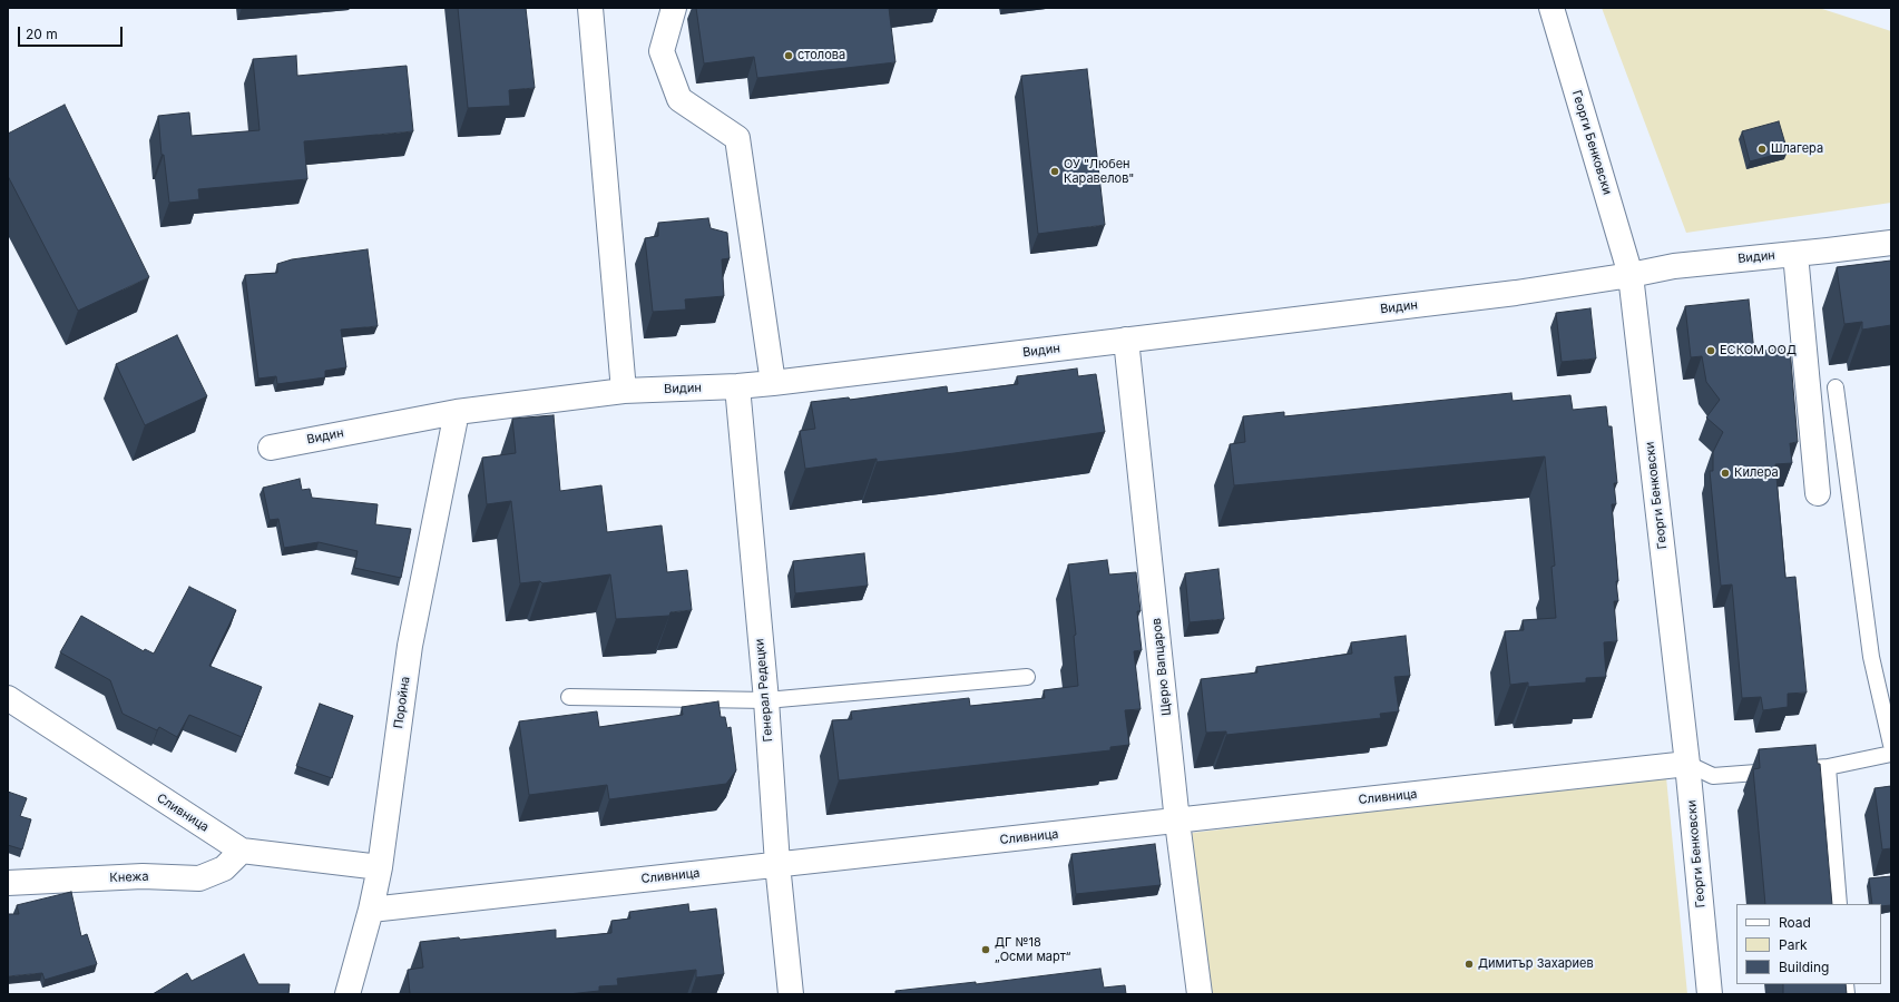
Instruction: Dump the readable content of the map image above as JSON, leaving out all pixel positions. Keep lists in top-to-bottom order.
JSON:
{
  "streets": {
    "street": [
      "Георги Бенковски",
      "Видин",
      "Щерю Вапцаров",
      "Генерал Редецки",
      "Поройна",
      "Сливница",
      "Кнежа"
    ]
  },
  "crossings": [
    ["Георги Бенковски", "Видин"],
    ["Георги Бенковски", "Сливница"],
    ["Видин", "Щерю Вапцаров"],
    ["Видин", "Генерал Редецки"],
    ["Видин", "Поройна"],
    ["Щерю Вапцаров", "Сливница"],
    ["Генерал Редецки", "Сливница"],
    ["Поройна", "Сливница"],
    ["Сливница", "Кнежа"]
  ],
  "places": [
    "столова",
    "Шлагера",
    "ОУ \"Любен Каравелов\"",
    "ЕСКОМ ООД",
    "Килера",
    "ДГ №18 „Осми март“",
    "Димитър Захариев"
  ],
  "legend": ["Road", "Park", "Building"],
  "scale_bar": "20 m"
}
